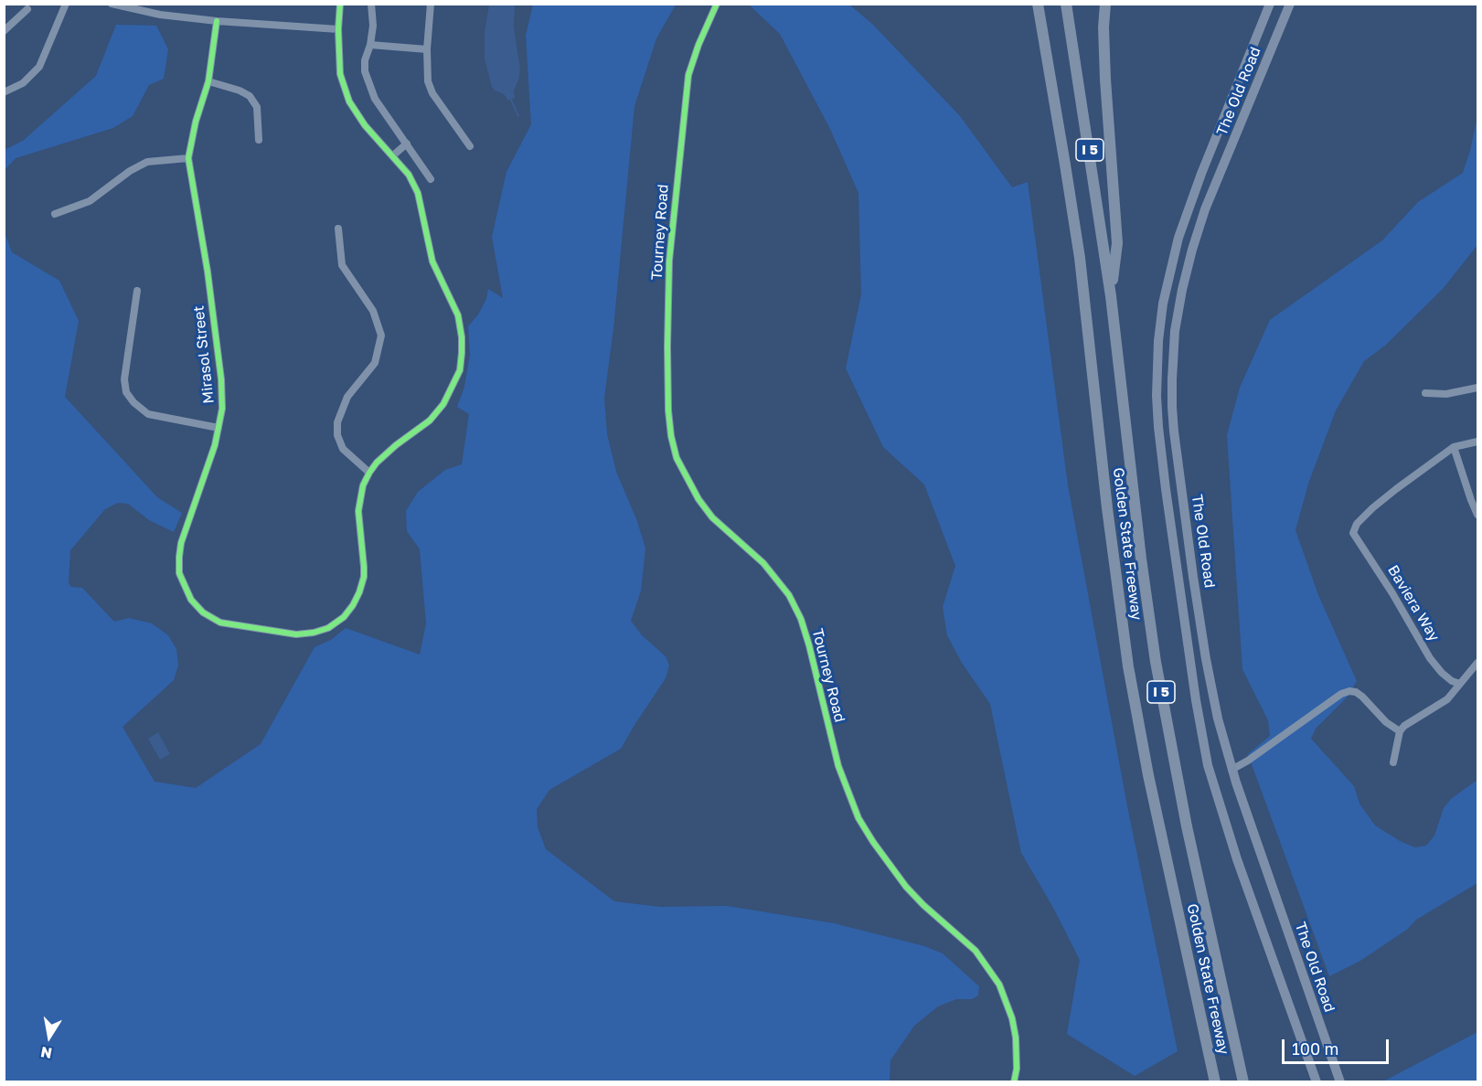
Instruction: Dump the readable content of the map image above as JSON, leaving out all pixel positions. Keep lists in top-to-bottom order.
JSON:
{
  "streets": {
    "highway": ["I 5", "Golden State Freeway"],
    "main road": ["The Old Road"],
    "street": ["Tourney Road", "Mirasol Street", "Baviera Way"]
  },
  "scale_bar": "100 m",
  "north": "bottom"
}
